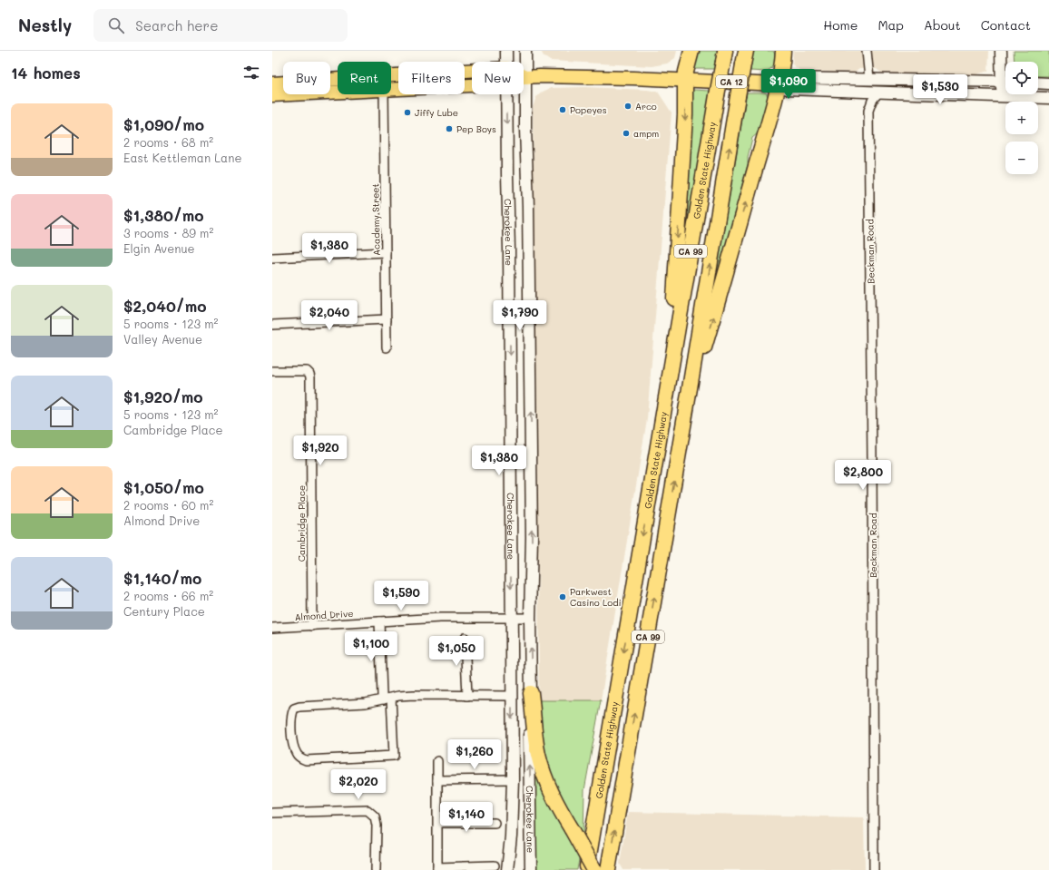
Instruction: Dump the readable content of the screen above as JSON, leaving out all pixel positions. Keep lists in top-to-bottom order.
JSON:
{
  "streets": {
    "highway": ["Golden State Highway", "CA 99"],
    "main road": ["CA 12", "Cherokee Lane"],
    "street": [
      "Academy Street",
      "Beckman Road",
      "Cambridge Place",
      "Almond Drive"
    ]
  },
  "crossings": [
    ["CA 12", "Cherokee Lane"],
    ["Cherokee Lane", "Almond Drive"],
    ["Cambridge Place", "Almond Drive"]
  ],
  "places": [
    "Arco",
    "Popeyes",
    "Jiffy Lube",
    "Pep Boys",
    "ampm",
    "Parkwest Casino Lodi"
  ],
  "page": {
    "header": "Nestly",
    "search": "Search here",
    "nav": [
      "Home",
      "Map",
      "About",
      "Contact"
    ],
    "heading": "14 homes",
    "map_buttons": ["+", "−"],
    "chip": [
      "Buy",
      "Rent",
      "Filters",
      "New"
    ],
    "price": [
      "$1,090",
      "$1,530",
      "$1,380",
      "$2,040",
      "$1,790",
      "$1,920",
      "$1,380",
      "$2,800",
      "$1,590",
      "$1,100",
      "$1,050",
      "$1,260",
      "$2,020",
      "$1,140"
    ],
    "list": [
      {
        "name": "$1,090/mo",
        "note": "2 rooms · 68 m² · East Kettleman Lane"
      },
      {
        "name": "$1,380/mo",
        "note": "3 rooms · 89 m² · Elgin Avenue"
      },
      {
        "name": "$2,040/mo",
        "note": "5 rooms · 123 m² · Valley Avenue"
      },
      {
        "name": "$1,920/mo",
        "note": "5 rooms · 123 m² · Cambridge Place"
      },
      {
        "name": "$1,050/mo",
        "note": "2 rooms · 60 m² · Almond Drive"
      },
      {
        "name": "$1,140/mo",
        "note": "2 rooms · 66 m² · Century Place"
      }
    ]
  }
}
